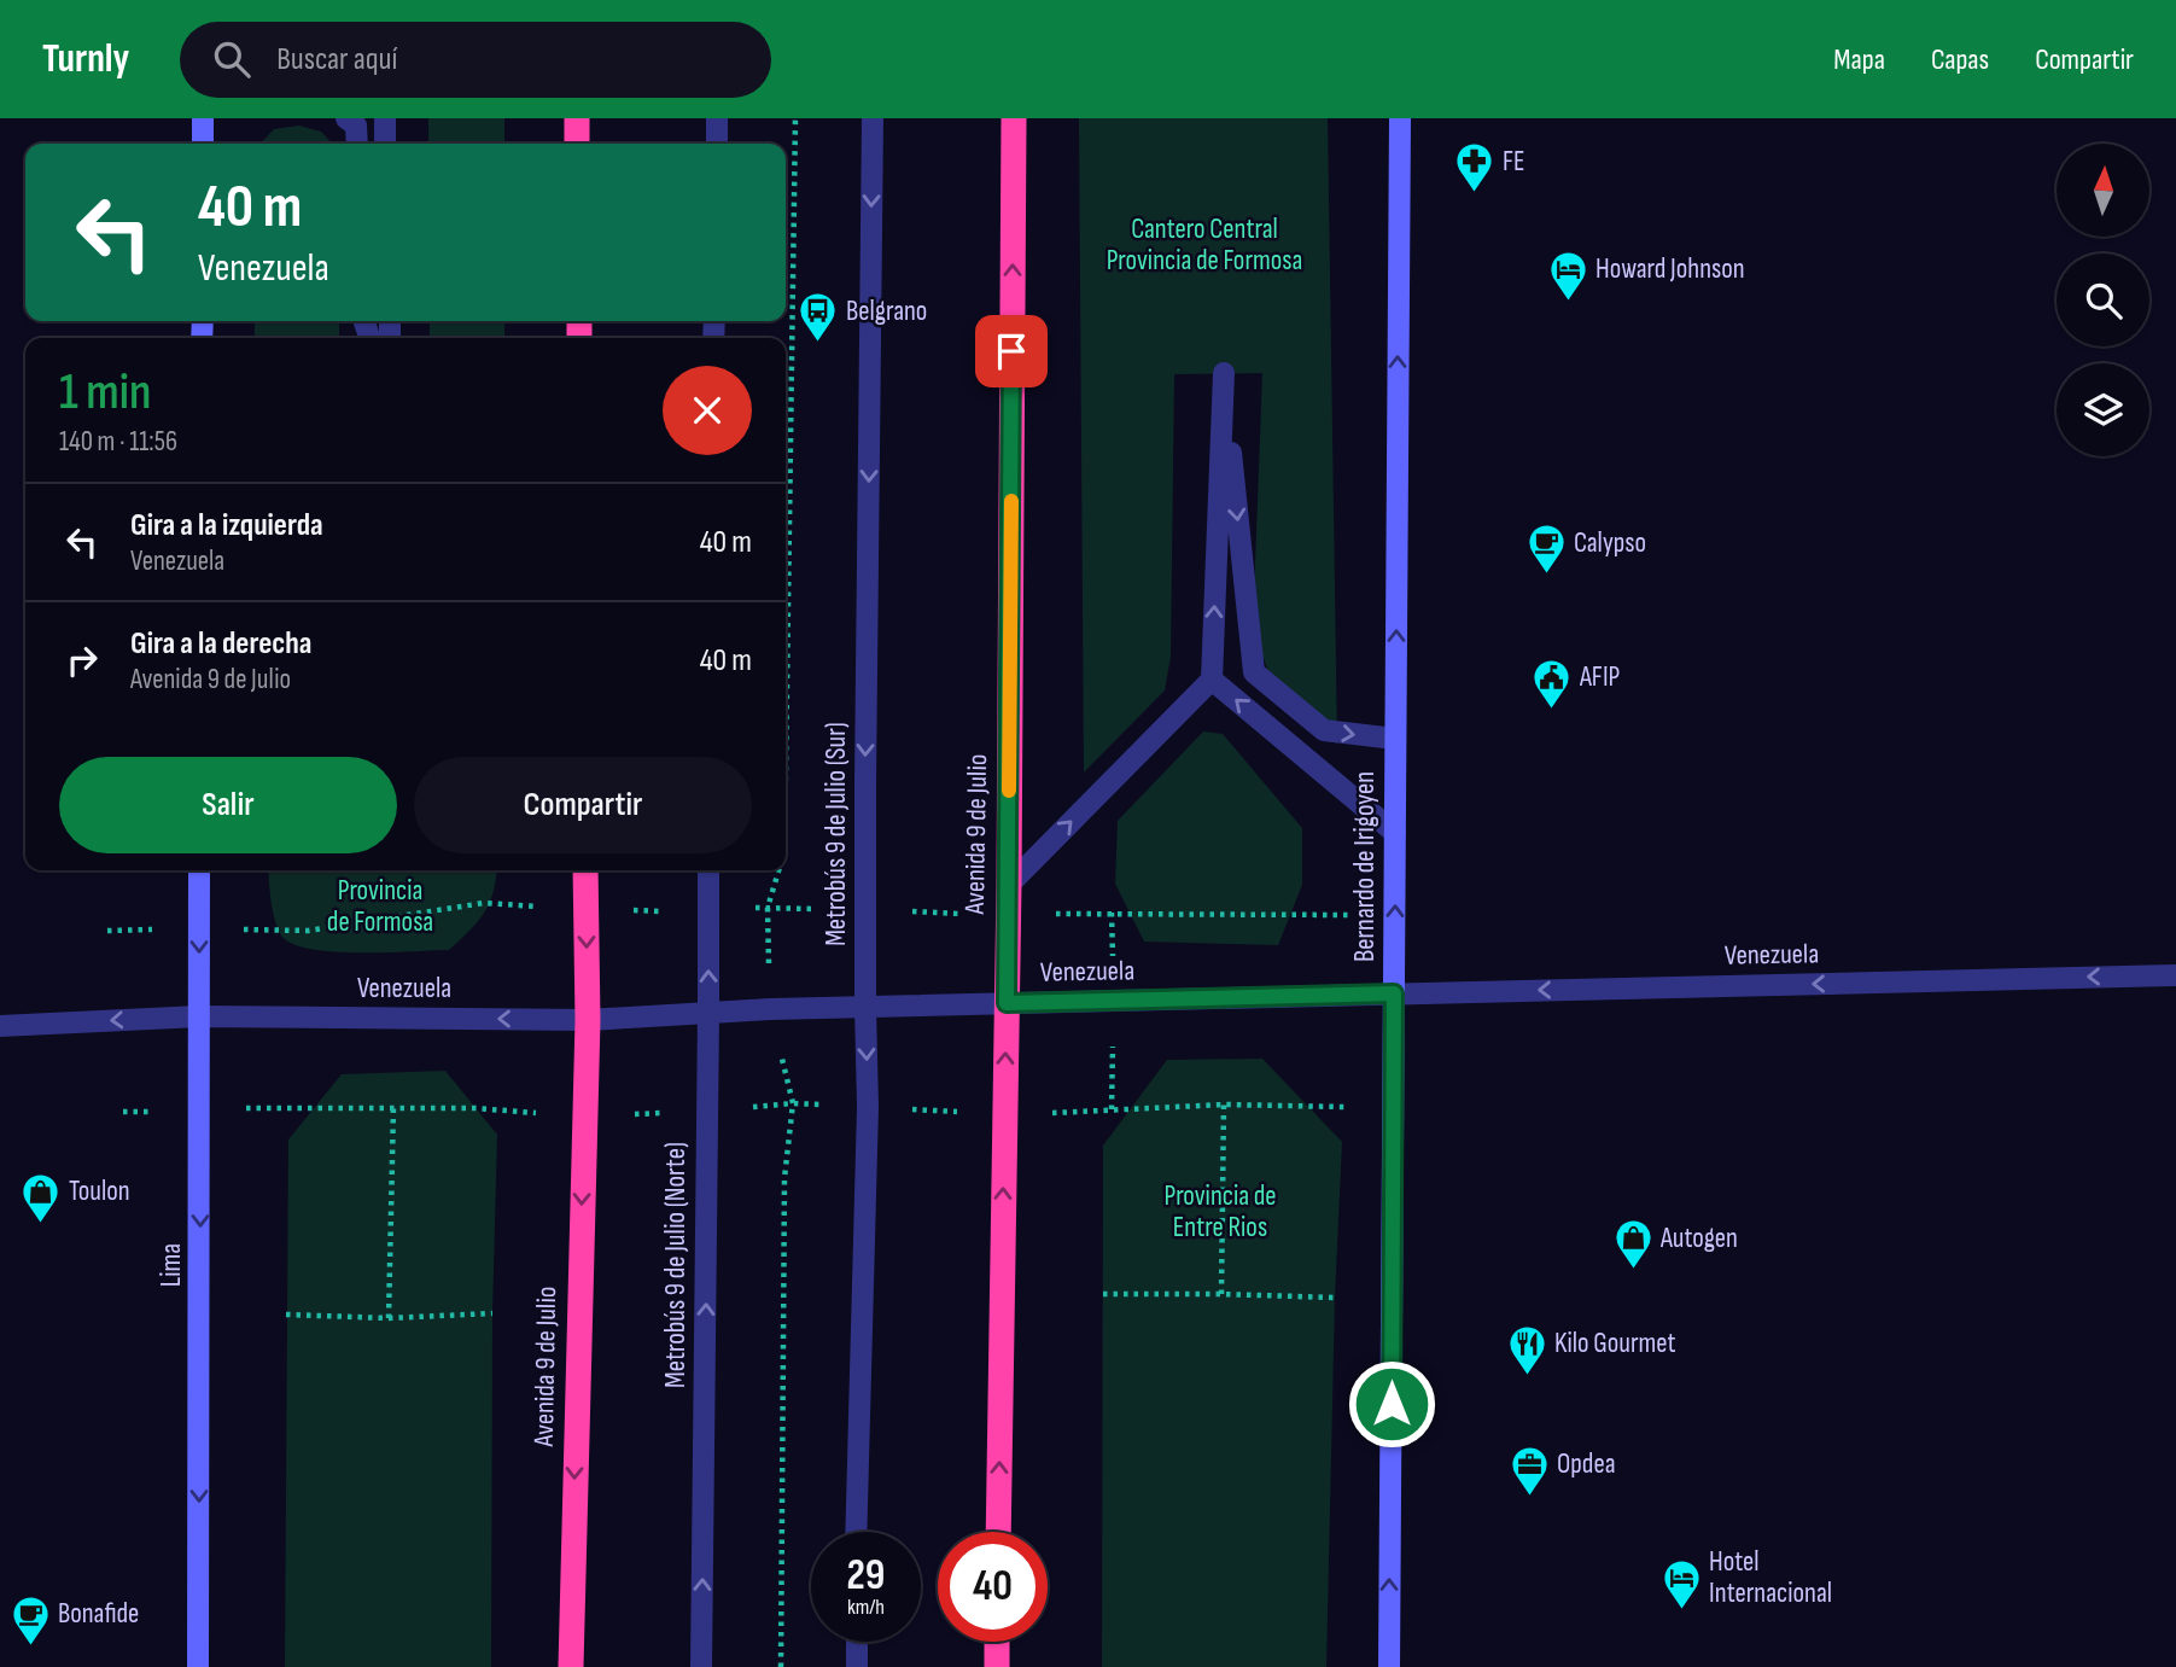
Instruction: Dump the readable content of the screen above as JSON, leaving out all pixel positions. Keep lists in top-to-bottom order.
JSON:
{
  "streets": {
    "highway": ["Avenida 9 de Julio"],
    "street": [
      "Metrobús 9 de Julio (Sur)",
      "Bernardo de Irigoyen",
      "Venezuela",
      "Lima",
      "Metrobús 9 de Julio (Norte)"
    ]
  },
  "crossings": [
    ["Metrobús 9 de Julio (Sur)", "Venezuela"],
    ["Avenida 9 de Julio", "Venezuela"],
    ["Bernardo de Irigoyen", "Venezuela"],
    ["Venezuela", "Lima"],
    ["Venezuela", "Metrobús 9 de Julio (Norte)"]
  ],
  "one_way": [
    "Metrobús 9 de Julio (Sur)",
    "Bernardo de Irigoyen",
    "Venezuela",
    "Lima",
    "Metrobús 9 de Julio (Norte)"
  ],
  "parks": ["Cantero Central Provincia de Formosa", "Provincia de Formosa", "Provincia de Entre Rios"],
  "places": {
    "pharmacy": ["FE"],
    "hotel": ["Howard Johnson", "Hotel Internacional"],
    "bus stop": ["Belgrano"],
    "cafe": ["Calypso", "Bonafide"],
    "public building": ["AFIP"],
    "shop": ["Toulon", "Autogen"],
    "restaurant": ["Kilo Gourmet"],
    "office": ["Opdea"]
  },
  "north": "top",
  "page": {
    "header": "Turnly",
    "search": "Buscar aquí",
    "nav": ["Mapa", "Capas", "Compartir"],
    "turn": ["40 m", "Venezuela"],
    "heading": ["1 min", "140 m · 11:56"],
    "list": [
      {
        "name": "Gira a la izquierda",
        "note": "Venezuela",
        "value": "40 m"
      },
      {
        "name": "Gira a la derecha",
        "note": "Avenida 9 de Julio",
        "value": "40 m"
      }
    ],
    "buttons": ["Salir", "Compartir"],
    "speed": "29 km/h",
    "limit": "40"
  }
}
